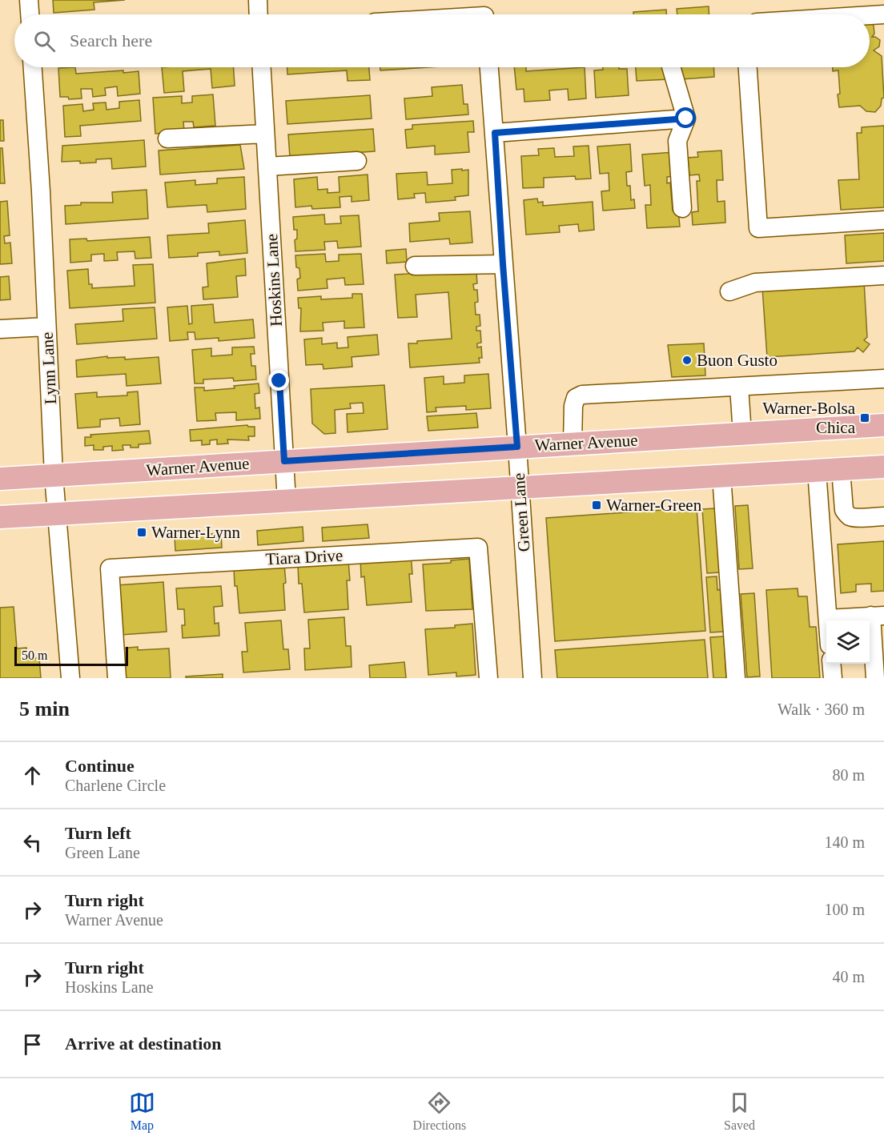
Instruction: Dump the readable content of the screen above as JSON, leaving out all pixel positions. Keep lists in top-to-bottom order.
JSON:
{
  "streets": {
    "main road": ["Warner Avenue"],
    "street": [
      "Hoskins Lane",
      "Lynn Lane",
      "Green Lane",
      "Tiara Drive"
    ]
  },
  "crossings": [
    ["Hoskins Lane", "Warner Avenue"],
    ["Lynn Lane", "Warner Avenue"],
    ["Warner Avenue", "Green Lane"]
  ],
  "places": {
    "other": ["Buon Gusto"],
    "transit": ["Warner-Bolsa Chica", "Warner-Green", "Warner-Lynn"]
  },
  "scale_bar": "50 m",
  "page": {
    "search": "Search here",
    "scale": "50 m",
    "heading": ["5 min", "Walk · 360 m"],
    "list": [
      ["Continue", "Charlene Circle", "80 m"],
      ["Turn left", "Green Lane", "140 m"],
      ["Turn right", "Warner Avenue", "100 m"],
      ["Turn right", "Hoskins Lane", "40 m"],
      "Arrive at destination"
    ],
    "nav": ["Map", "Directions", "Saved"]
  }
}
